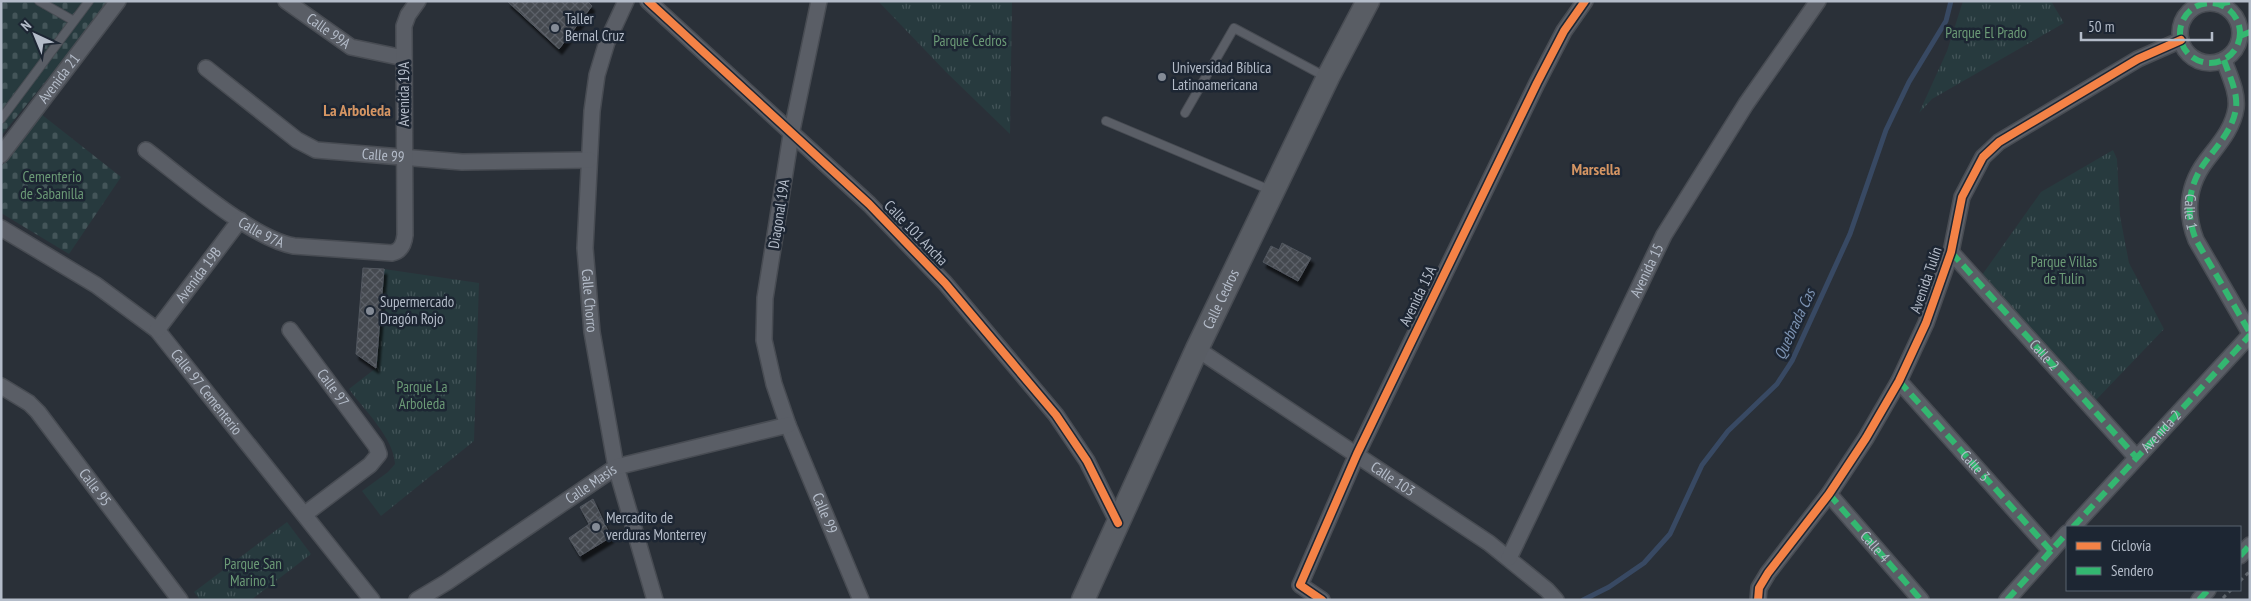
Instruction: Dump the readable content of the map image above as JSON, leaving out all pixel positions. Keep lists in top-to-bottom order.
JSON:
{
  "streets": {
    "street": [
      "Calle 99A",
      "Avenida 21",
      "Avenida 19A",
      "Calle 99",
      "Calle 1",
      "Diagonal 19A",
      "Calle 97A",
      "Calle 101 Ancha",
      "Avenida 15",
      "Avenida 19B",
      "Avenida Tulín",
      "Avenida 15A",
      "Calle Cedros",
      "Calle Chorro",
      "Calle 2",
      "Calle 97",
      "Calle 97 Cementerio",
      "Avenida 2",
      "Calle 3",
      "Calle 103",
      "Calle Masís",
      "Calle 95",
      "Calle 4"
    ]
  },
  "crossings": [
    ["Calle 99A", "Avenida 19A"],
    ["Avenida 19A", "Calle 99"],
    ["Avenida 19A", "Calle 97A"],
    ["Calle 99", "Diagonal 19A"],
    ["Calle 99", "Calle Chorro"],
    ["Calle 99", "Calle Masís"],
    ["Calle 1", "Avenida Tulín"],
    ["Calle 1", "Avenida 2"],
    ["Diagonal 19A", "Calle 101 Ancha"],
    ["Diagonal 19A", "Calle Masís"],
    ["Calle 97A", "Avenida 19B"],
    ["Calle 101 Ancha", "Calle Cedros"],
    ["Avenida 15", "Calle 103"],
    ["Avenida 19B", "Calle 97 Cementerio"],
    ["Avenida Tulín", "Calle 2"],
    ["Avenida Tulín", "Calle 3"],
    ["Avenida Tulín", "Calle 4"],
    ["Avenida 15A", "Calle 103"],
    ["Calle Cedros", "Calle 103"],
    ["Calle Chorro", "Calle Masís"],
    ["Calle 2", "Avenida 2"],
    ["Calle 97", "Calle 97 Cementerio"]
  ],
  "districts": ["La Arboleda", "Marsella"],
  "water": ["Quebrada Cas"],
  "parks": [
    "Parque El Prado",
    "Parque Cedros",
    "Cementerio de Sabanilla",
    "Parque Villas de Tulín",
    "Parque La Arboleda",
    "Parque San Marino 1"
  ],
  "places": [
    "Taller Bernal Cruz",
    "Universidad Bíblica Latinoamericana",
    "Supermercado Dragón Rojo",
    "Mercadito de verduras Monterrey"
  ],
  "legend": ["Ciclovía", "Sendero"],
  "scale_bar": "50 m",
  "north": "top left"
}
